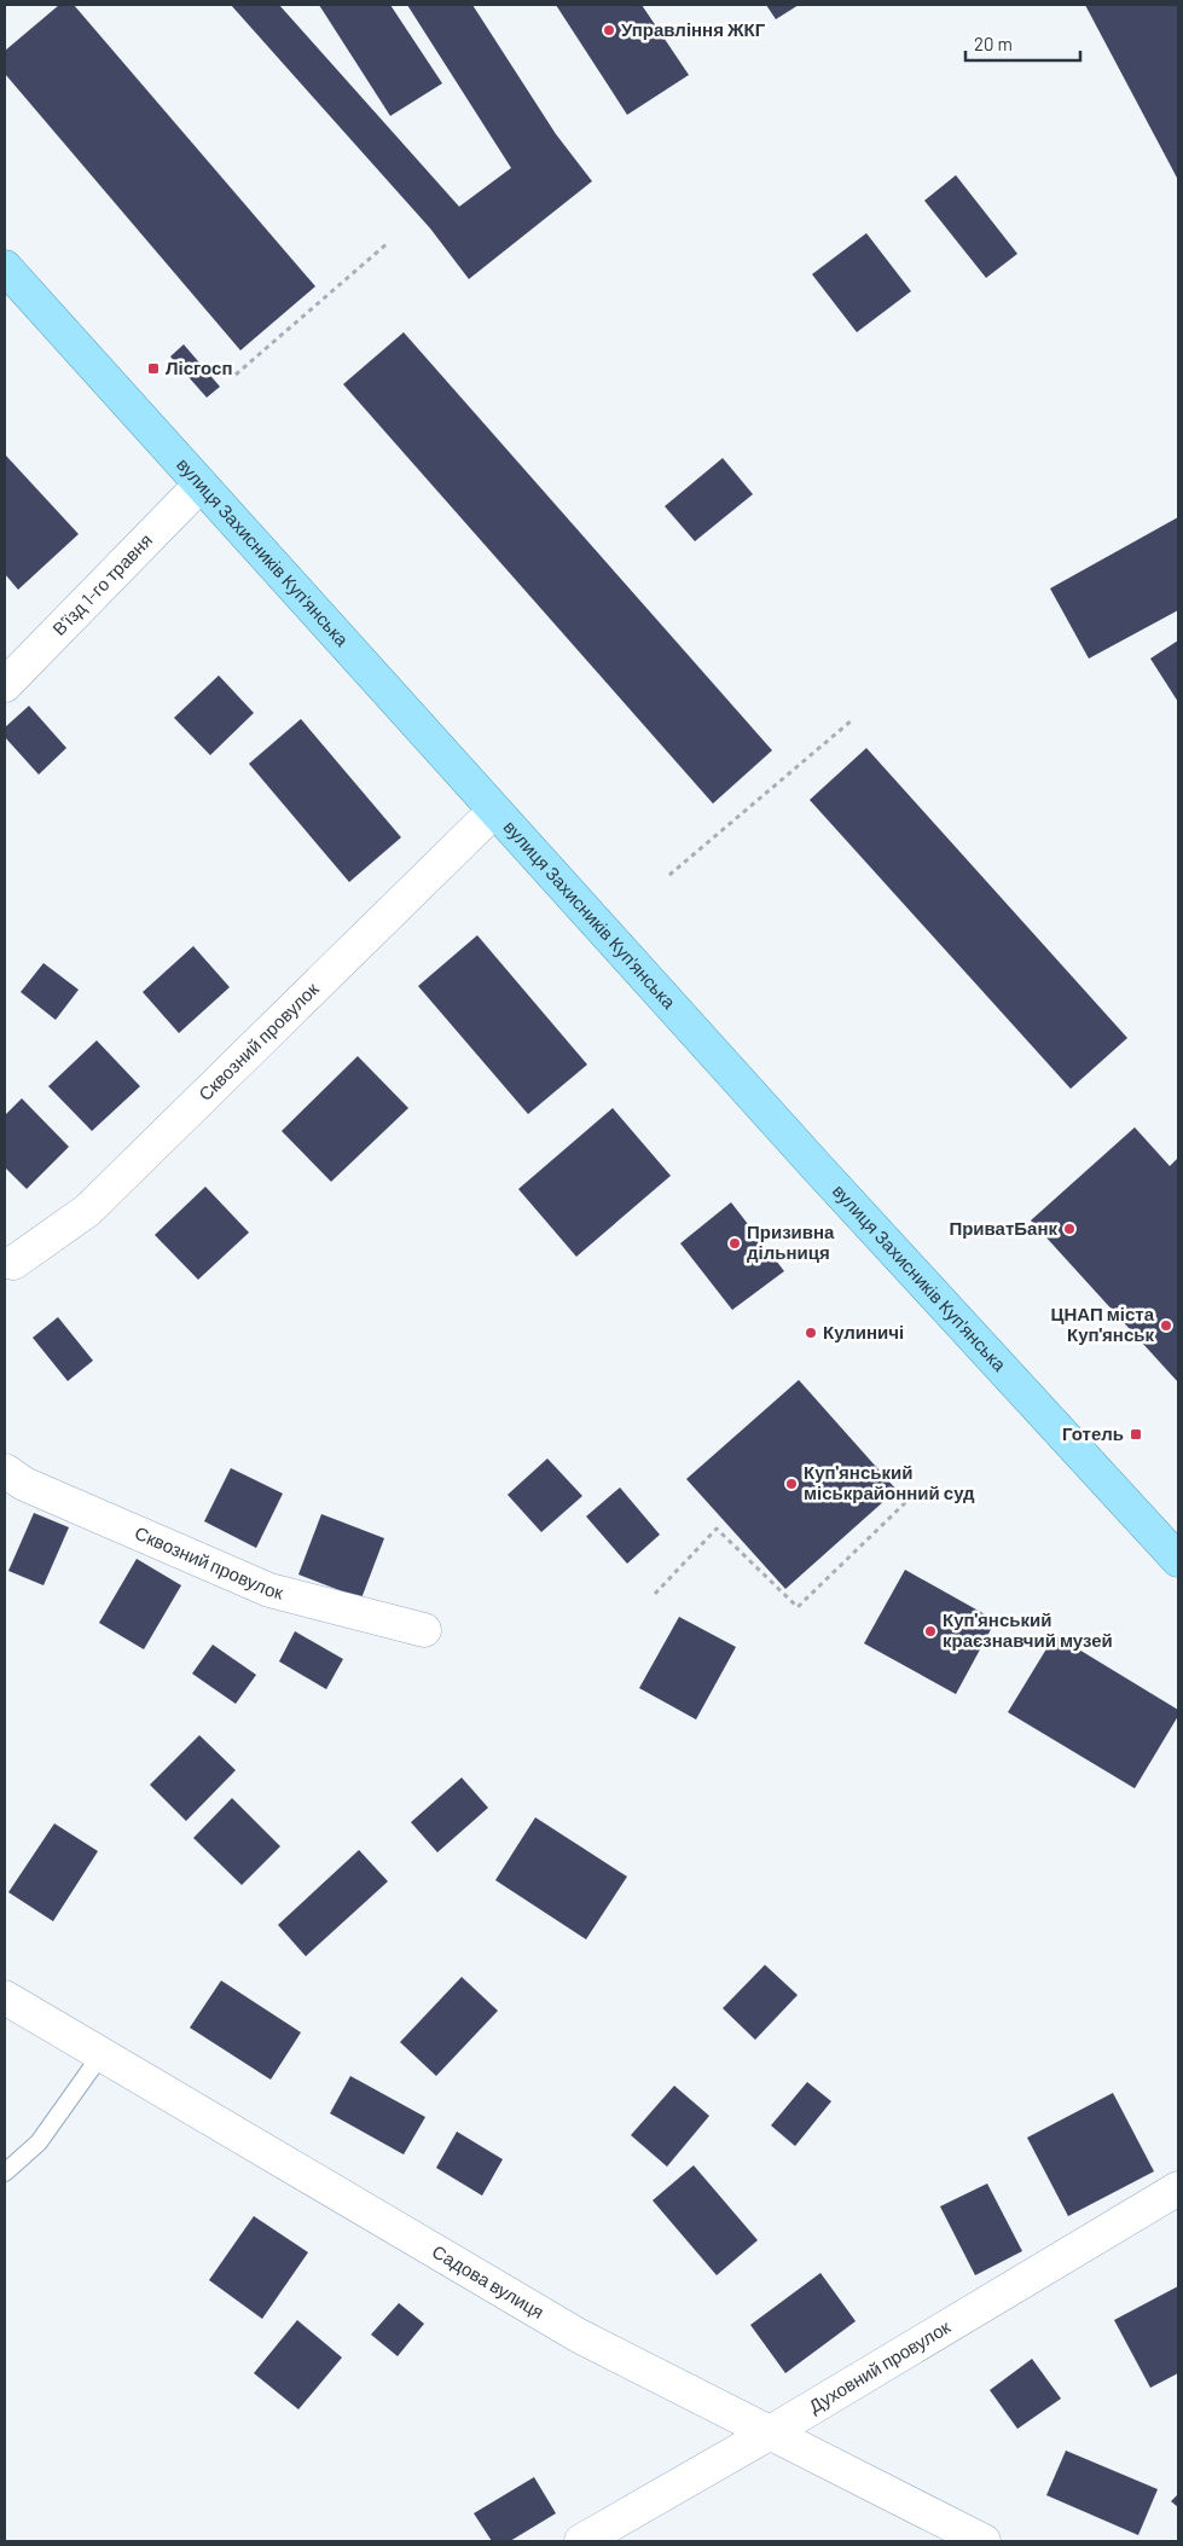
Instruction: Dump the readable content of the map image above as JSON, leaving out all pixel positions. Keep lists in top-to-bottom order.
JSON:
{
  "streets": {
    "main road": ["вулиця Захисників Куп'янська"],
    "street": [
      "В'їзд 1-го травня",
      "Сквозний провулок",
      "Садова вулиця",
      "Духовний провулок"
    ]
  },
  "crossings": [
    ["вулиця Захисників Куп'янська", "В'їзд 1-го травня"],
    ["вулиця Захисників Куп'янська", "Сквозний провулок"],
    ["Садова вулиця", "Духовний провулок"]
  ],
  "places": {
    "other": [
      "Управління ЖКГ",
      "ПриватБанк",
      "Призивна дільниця",
      "ЦНАП міста Куп'янськ",
      "Кулиничі",
      "Куп'янський міськрайонний суд",
      "Куп'янський краєзнавчий музей"
    ],
    "transit": ["Лісгосп", "Готель"]
  },
  "scale_bar": "20 m"
}
